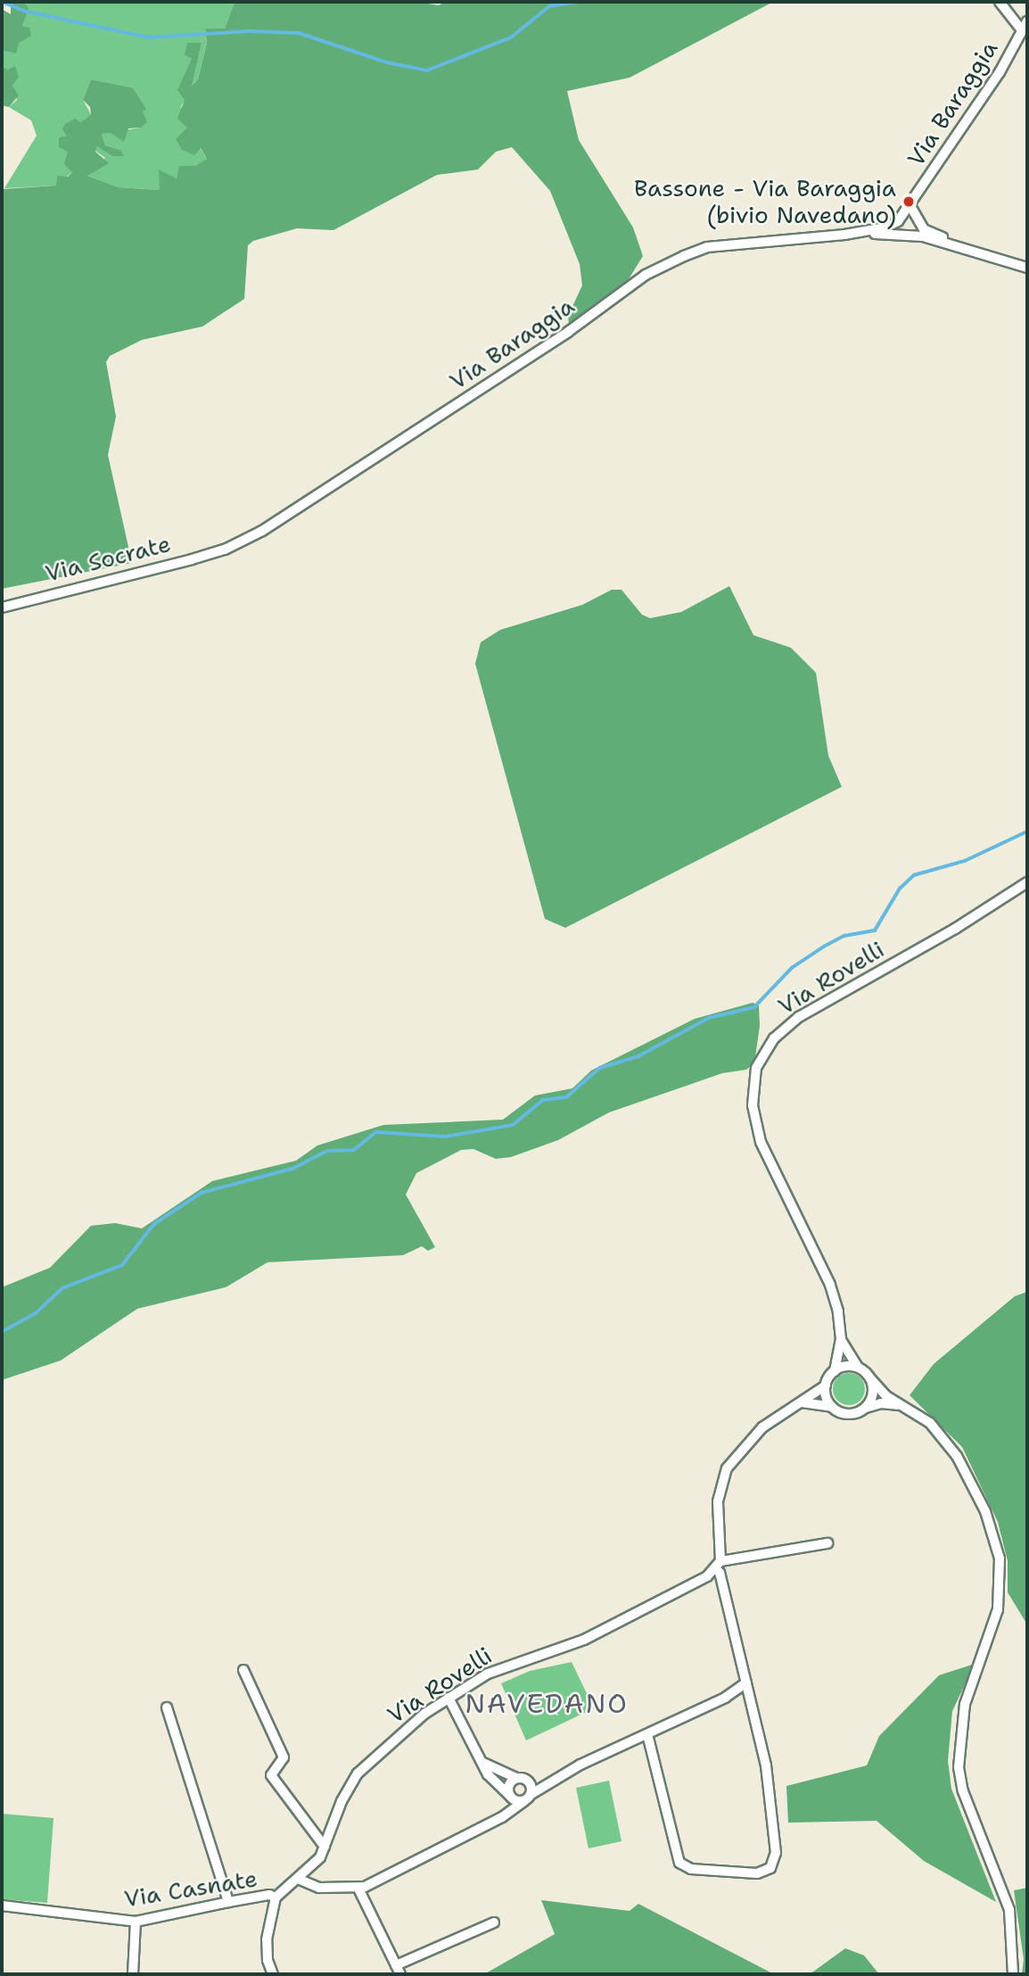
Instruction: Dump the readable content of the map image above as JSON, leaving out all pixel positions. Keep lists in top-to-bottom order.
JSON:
{
  "streets": {
    "street": [
      "Via Baraggia",
      "Via Socrate",
      "Via Rovelli",
      "Via Casnate"
    ]
  },
  "crossings": [
    ["Via Baraggia", "Via Socrate"],
    ["Via Rovelli", "Via Casnate"]
  ],
  "districts": ["NAVEDANO"],
  "places": ["Bassone - Via Baraggia (bivio Navedano)"]
}
